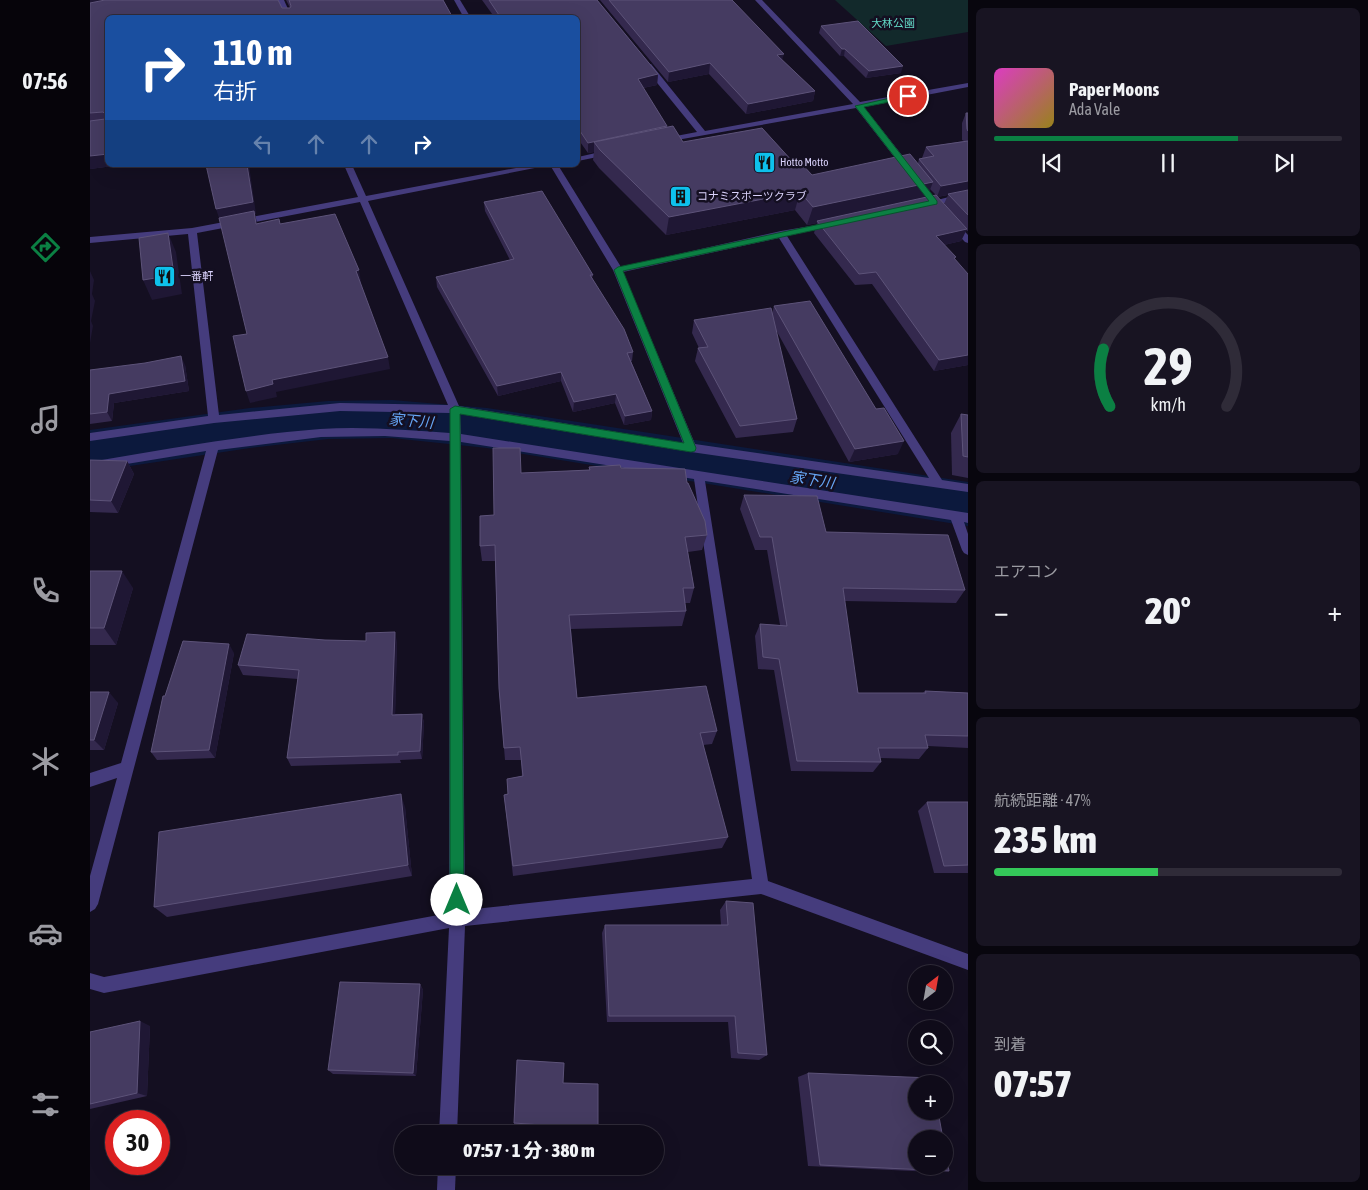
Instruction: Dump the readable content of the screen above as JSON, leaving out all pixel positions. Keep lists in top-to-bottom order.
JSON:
{
  "water": ["家下川"],
  "parks": ["大林公園"],
  "places": {
    "restaurant": ["Hotto Motto", "一番軒"],
    "building": ["コナミスポーツクラブ"]
  },
  "north": "top right",
  "page": {
    "tabs": "07:56",
    "turn": ["110 m", "右折"],
    "song": ["Paper Moons", "Ada Vale"],
    "tile": [
      "エアコン",
      ["航続距離 · 47%", "235 km"],
      ["到着", "07:57"]
    ],
    "heat": ["−", "20°", "+"],
    "map_buttons": ["+", "−"],
    "limit": "30",
    "trip": "07:57 · 1 分 · 380 m",
    "gauge": ["29", "km/h"]
  }
}
